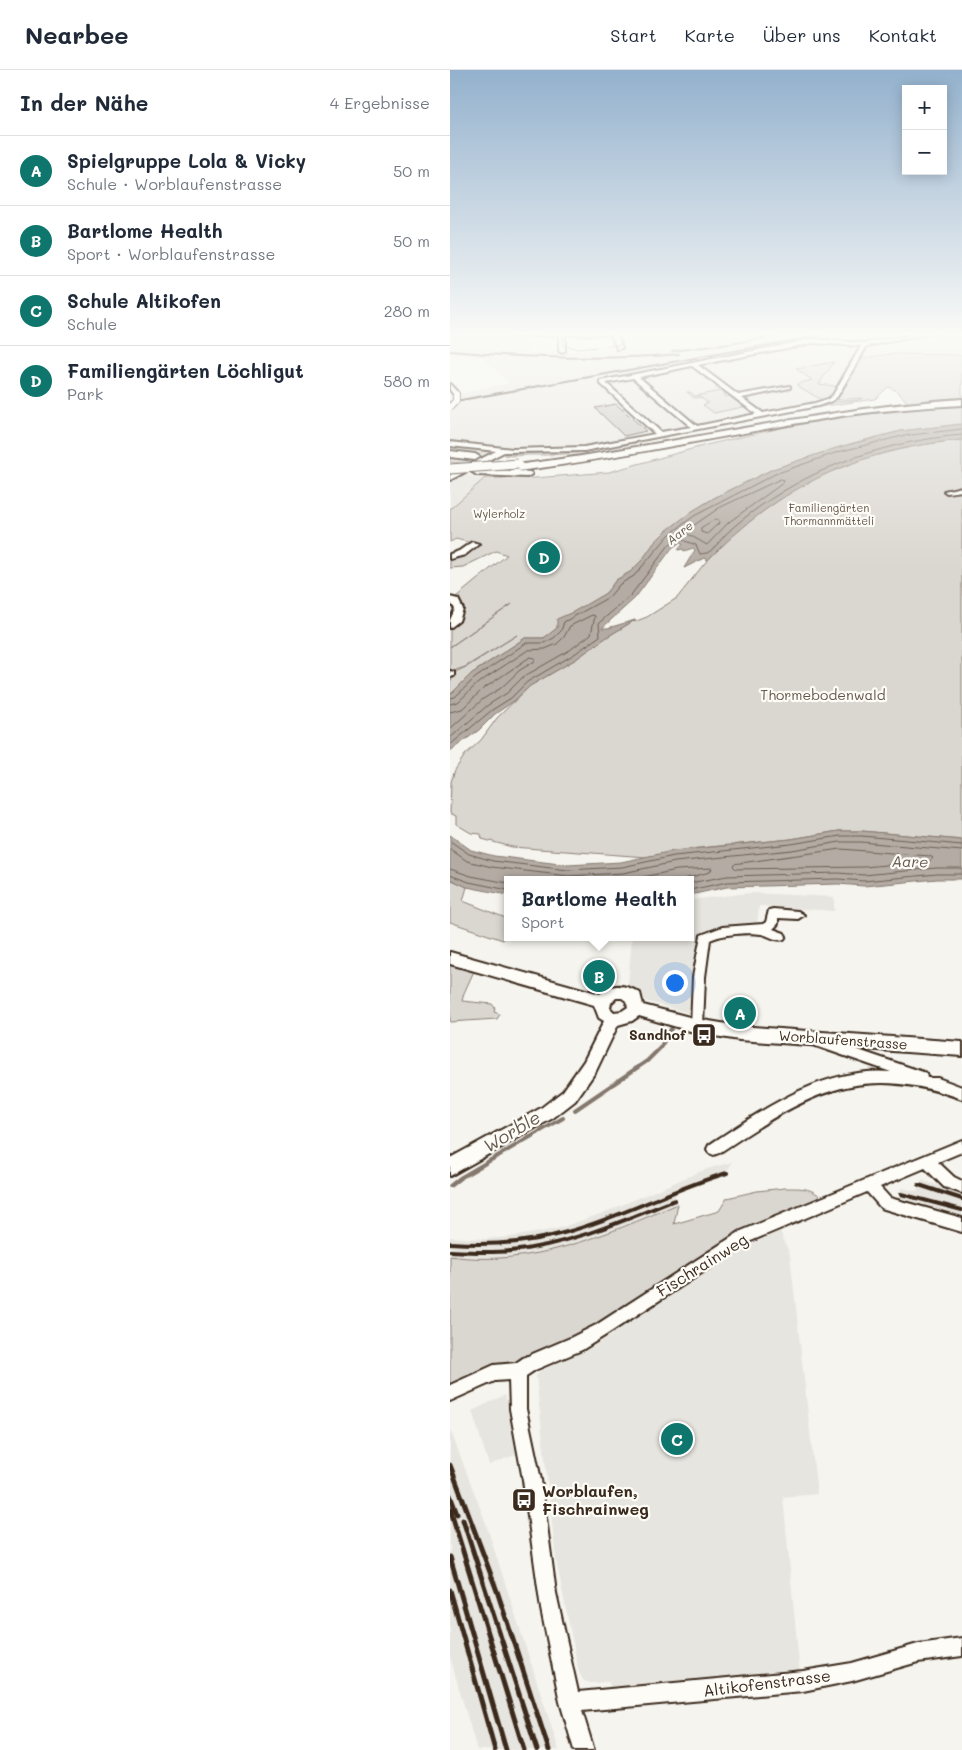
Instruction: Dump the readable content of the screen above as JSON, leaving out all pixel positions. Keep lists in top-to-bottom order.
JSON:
{
  "streets": {
    "main road": ["Worblaufenstrasse"],
    "street": ["Fischrainweg", "Altikofenstrasse"]
  },
  "water": ["Aare", "Worble"],
  "parks": ["Familiengärten Thormannmätteli", "Wylerholz", "Thormebodenwald"],
  "places": {
    "bus stop": ["Sandhof", "Worblaufen, Fischrainweg"]
  },
  "page": {
    "header": "Nearbee",
    "nav": [
      "Start",
      "Karte",
      "Über uns",
      "Kontakt"
    ],
    "heading": ["In der Nähe", "4 Ergebnisse"],
    "map_buttons": ["+", "−"],
    "list": [
      {
        "mark": "A",
        "name": "Spielgruppe Lola & Vicky",
        "note": "Schule · Worblaufenstrasse",
        "value": "50 m"
      },
      {
        "mark": "B",
        "name": "Bartlome Health",
        "note": "Sport · Worblaufenstrasse",
        "value": "50 m"
      },
      {
        "mark": "C",
        "name": "Schule Altikofen",
        "note": "Schule",
        "value": "280 m"
      },
      {
        "mark": "D",
        "name": "Familiengärten Löchligut",
        "note": "Park",
        "value": "580 m"
      }
    ],
    "pins": [
      "D",
      "B",
      "A",
      "C"
    ],
    "popup": ["Bartlome Health", "Sport"]
  }
}
